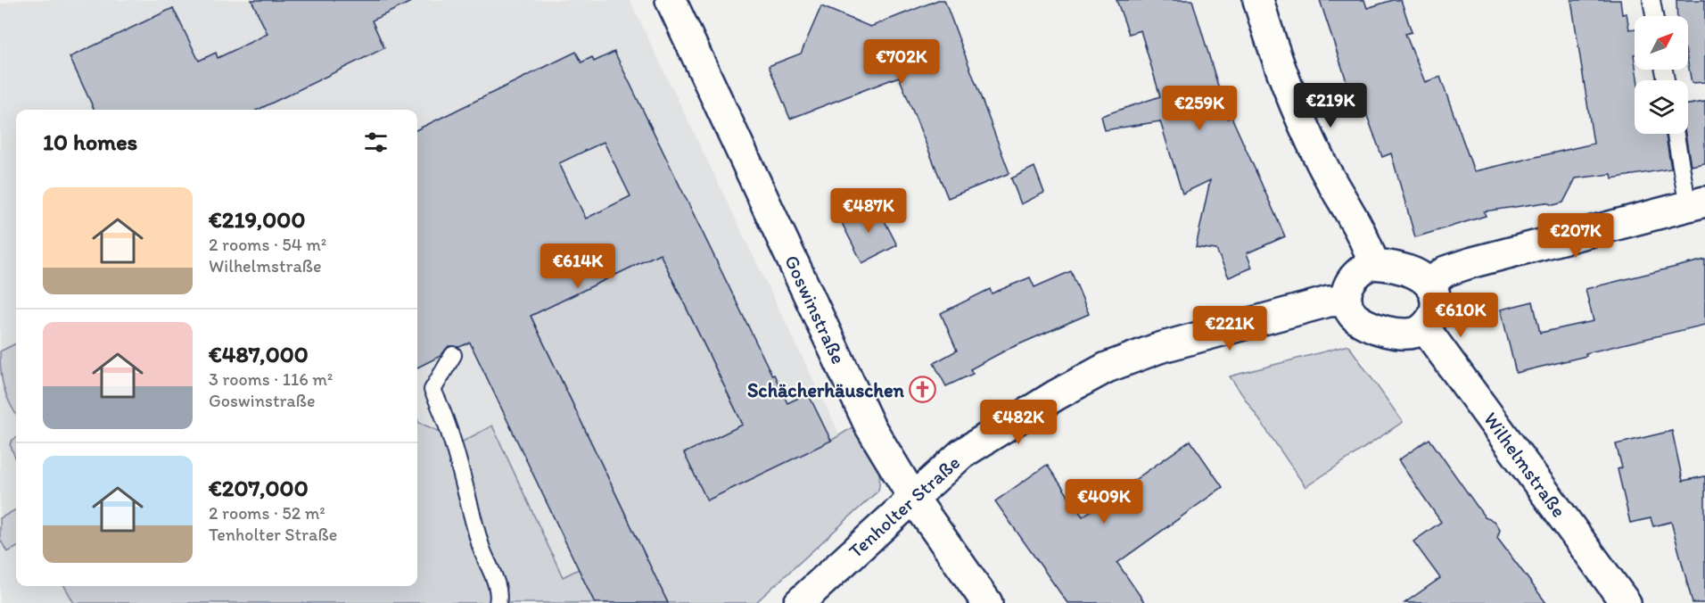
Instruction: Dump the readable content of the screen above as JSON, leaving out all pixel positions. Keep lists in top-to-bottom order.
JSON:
{
  "streets": {
    "street": ["Goswinstraße", "Wilhelmstraße", "Tenholter Straße"]
  },
  "crossings": [
    ["Goswinstraße", "Tenholter Straße"],
    ["Wilhelmstraße", "Tenholter Straße"]
  ],
  "places": {
    "church": ["Schächerhäuschen"]
  },
  "north": "top right",
  "page": {
    "price": [
      "€702K",
      "€219K",
      "€259K",
      "€487K",
      "€207K",
      "€614K",
      "€610K",
      "€221K",
      "€482K",
      "€409K"
    ],
    "heading": "10 homes",
    "list": [
      {
        "name": "€219,000",
        "note": "2 rooms · 54 m² · Wilhelmstraße"
      },
      {
        "name": "€487,000",
        "note": "3 rooms · 116 m² · Goswinstraße"
      },
      {
        "name": "€207,000",
        "note": "2 rooms · 52 m² · Tenholter Straße"
      }
    ]
  }
}
